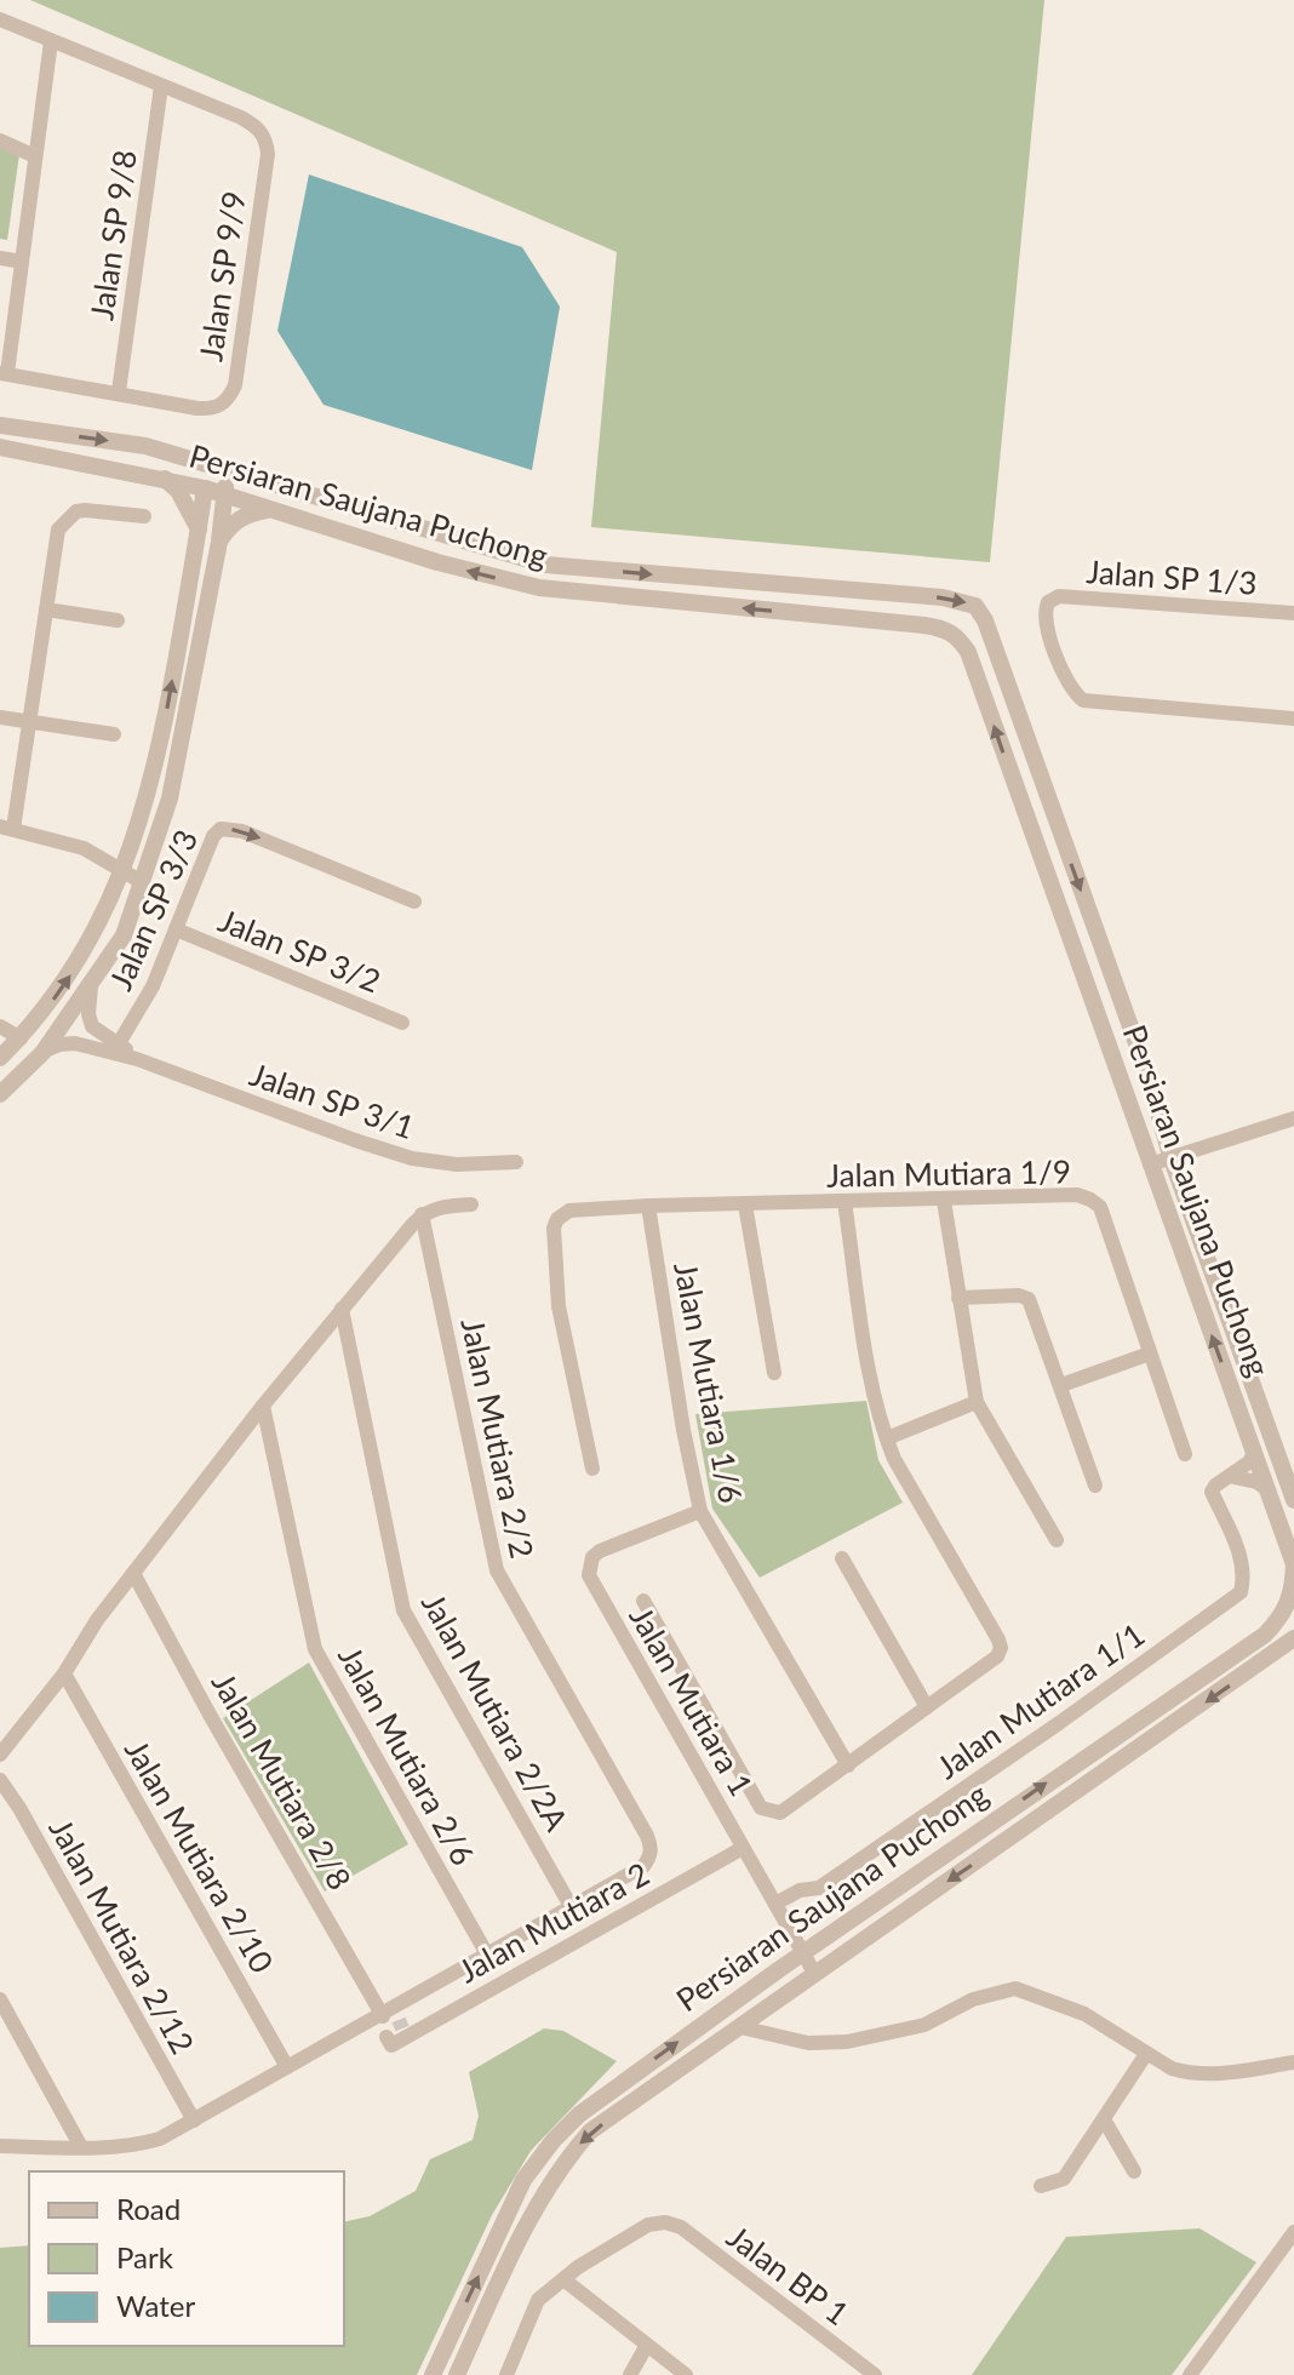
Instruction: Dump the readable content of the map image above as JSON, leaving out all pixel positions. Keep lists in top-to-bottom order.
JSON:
{
  "streets": {
    "street": [
      "Jalan SP 9/8",
      "Jalan SP 9/9",
      "Persiaran Saujana Puchong",
      "Jalan SP 1/3",
      "Jalan SP 3/3",
      "Jalan SP 3/2",
      "Jalan SP 3/1",
      "Jalan Mutiara 1/9",
      "Jalan Mutiara 1/6",
      "Jalan Mutiara 2/2",
      "Jalan Mutiara 1",
      "Jalan Mutiara 1/1",
      "Jalan Mutiara 2/2A",
      "Jalan Mutiara 2/6",
      "Jalan Mutiara 2/8",
      "Jalan Mutiara 2/10",
      "Jalan Mutiara 2",
      "Jalan Mutiara 2/12",
      "Jalan BP 1"
    ]
  },
  "crossings": [
    ["Jalan SP 9/8", "Jalan SP 9/9"],
    ["Persiaran Saujana Puchong", "Jalan Mutiara 1"],
    ["Jalan SP 3/3", "Jalan SP 3/2"],
    ["Jalan SP 3/3", "Jalan SP 3/1"],
    ["Jalan Mutiara 1/9", "Jalan Mutiara 1/6"],
    ["Jalan Mutiara 1/6", "Jalan Mutiara 1"],
    ["Jalan Mutiara 2/2", "Jalan Mutiara 2/2A"],
    ["Jalan Mutiara 1", "Jalan Mutiara 1/1"],
    ["Jalan Mutiara 1", "Jalan Mutiara 2"],
    ["Jalan Mutiara 2/8", "Jalan Mutiara 2"]
  ],
  "legend": ["Road", "Park", "Water"]
}
